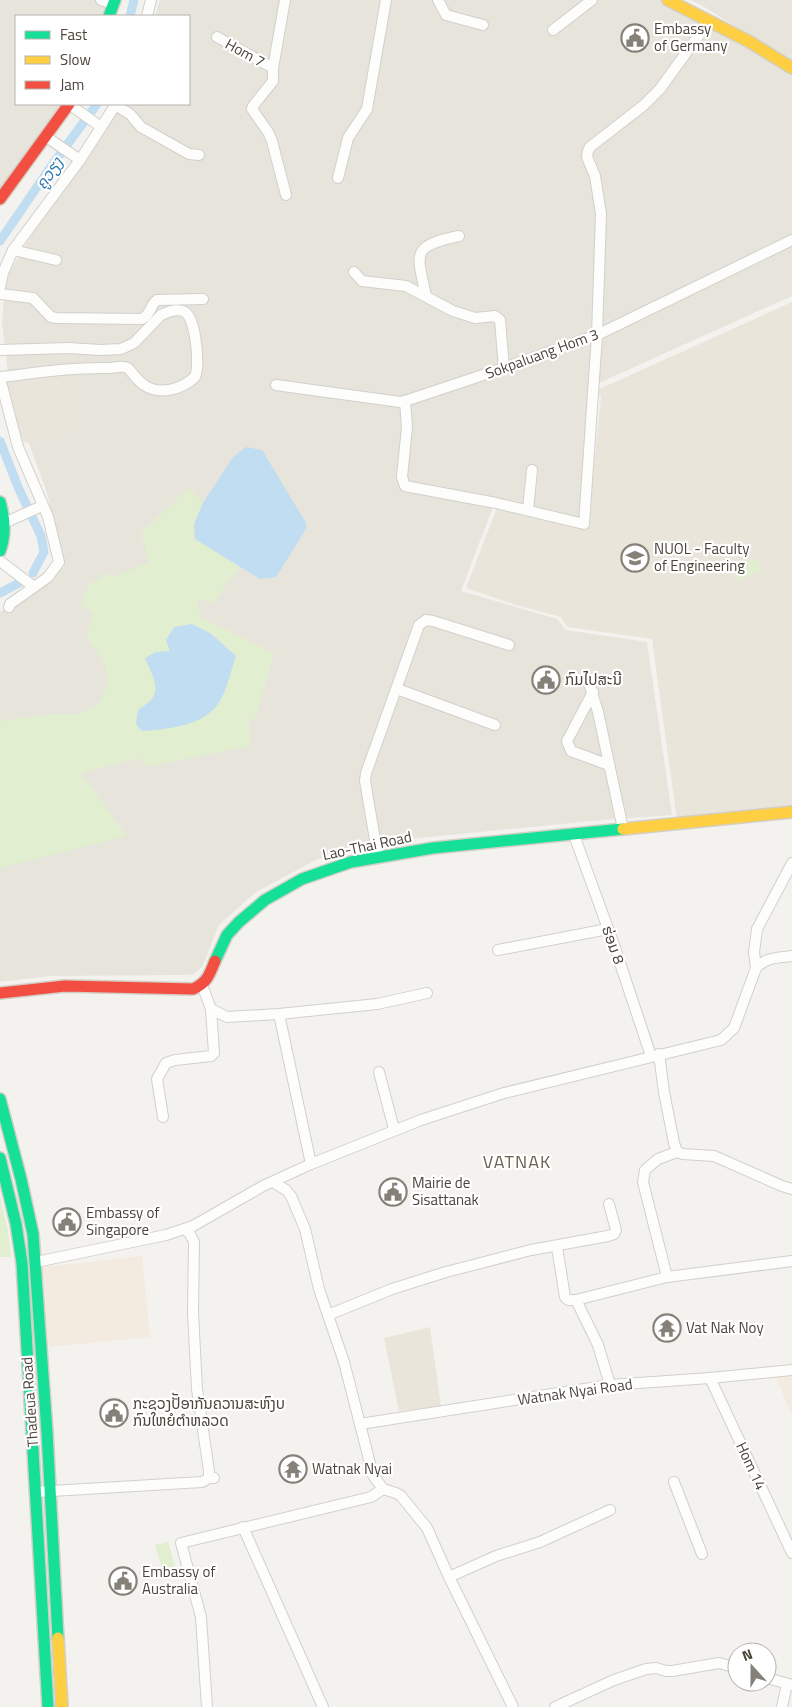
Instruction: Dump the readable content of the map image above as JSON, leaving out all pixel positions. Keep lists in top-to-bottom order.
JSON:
{
  "streets": {
    "main road": ["Lao-Thai Road", "Thadeua Road"],
    "street": [
      "Hom 7",
      "Sokpaluang Hom 3",
      "ຮ່ອມ 8",
      "Watnak Nyai Road",
      "Hom 14"
    ]
  },
  "crossings": [
    ["Lao-Thai Road", "ຮ່ອມ 8"],
    ["Watnak Nyai Road", "Hom 14"]
  ],
  "districts": ["VATNAK"],
  "water": ["ຄູວຽງ"],
  "places": {
    "public building": [
      "Embassy of Germany",
      "ກົມໄປສະນີ",
      "Mairie de Sisattanak",
      "Embassy of Singapore",
      "ກະຊວງປັັອາກັນຄວານສະຫົງບ ກົນໃຫຍໍຕຳຫລວດ",
      "Embassy of Australia"
    ],
    "school or university": ["NUOL - Faculty of Engineering"],
    "temple": ["Vat Nak Noy", "Watnak Nyai"]
  },
  "legend": ["Fast", "Slow", "Jam"],
  "north": "top"
}
